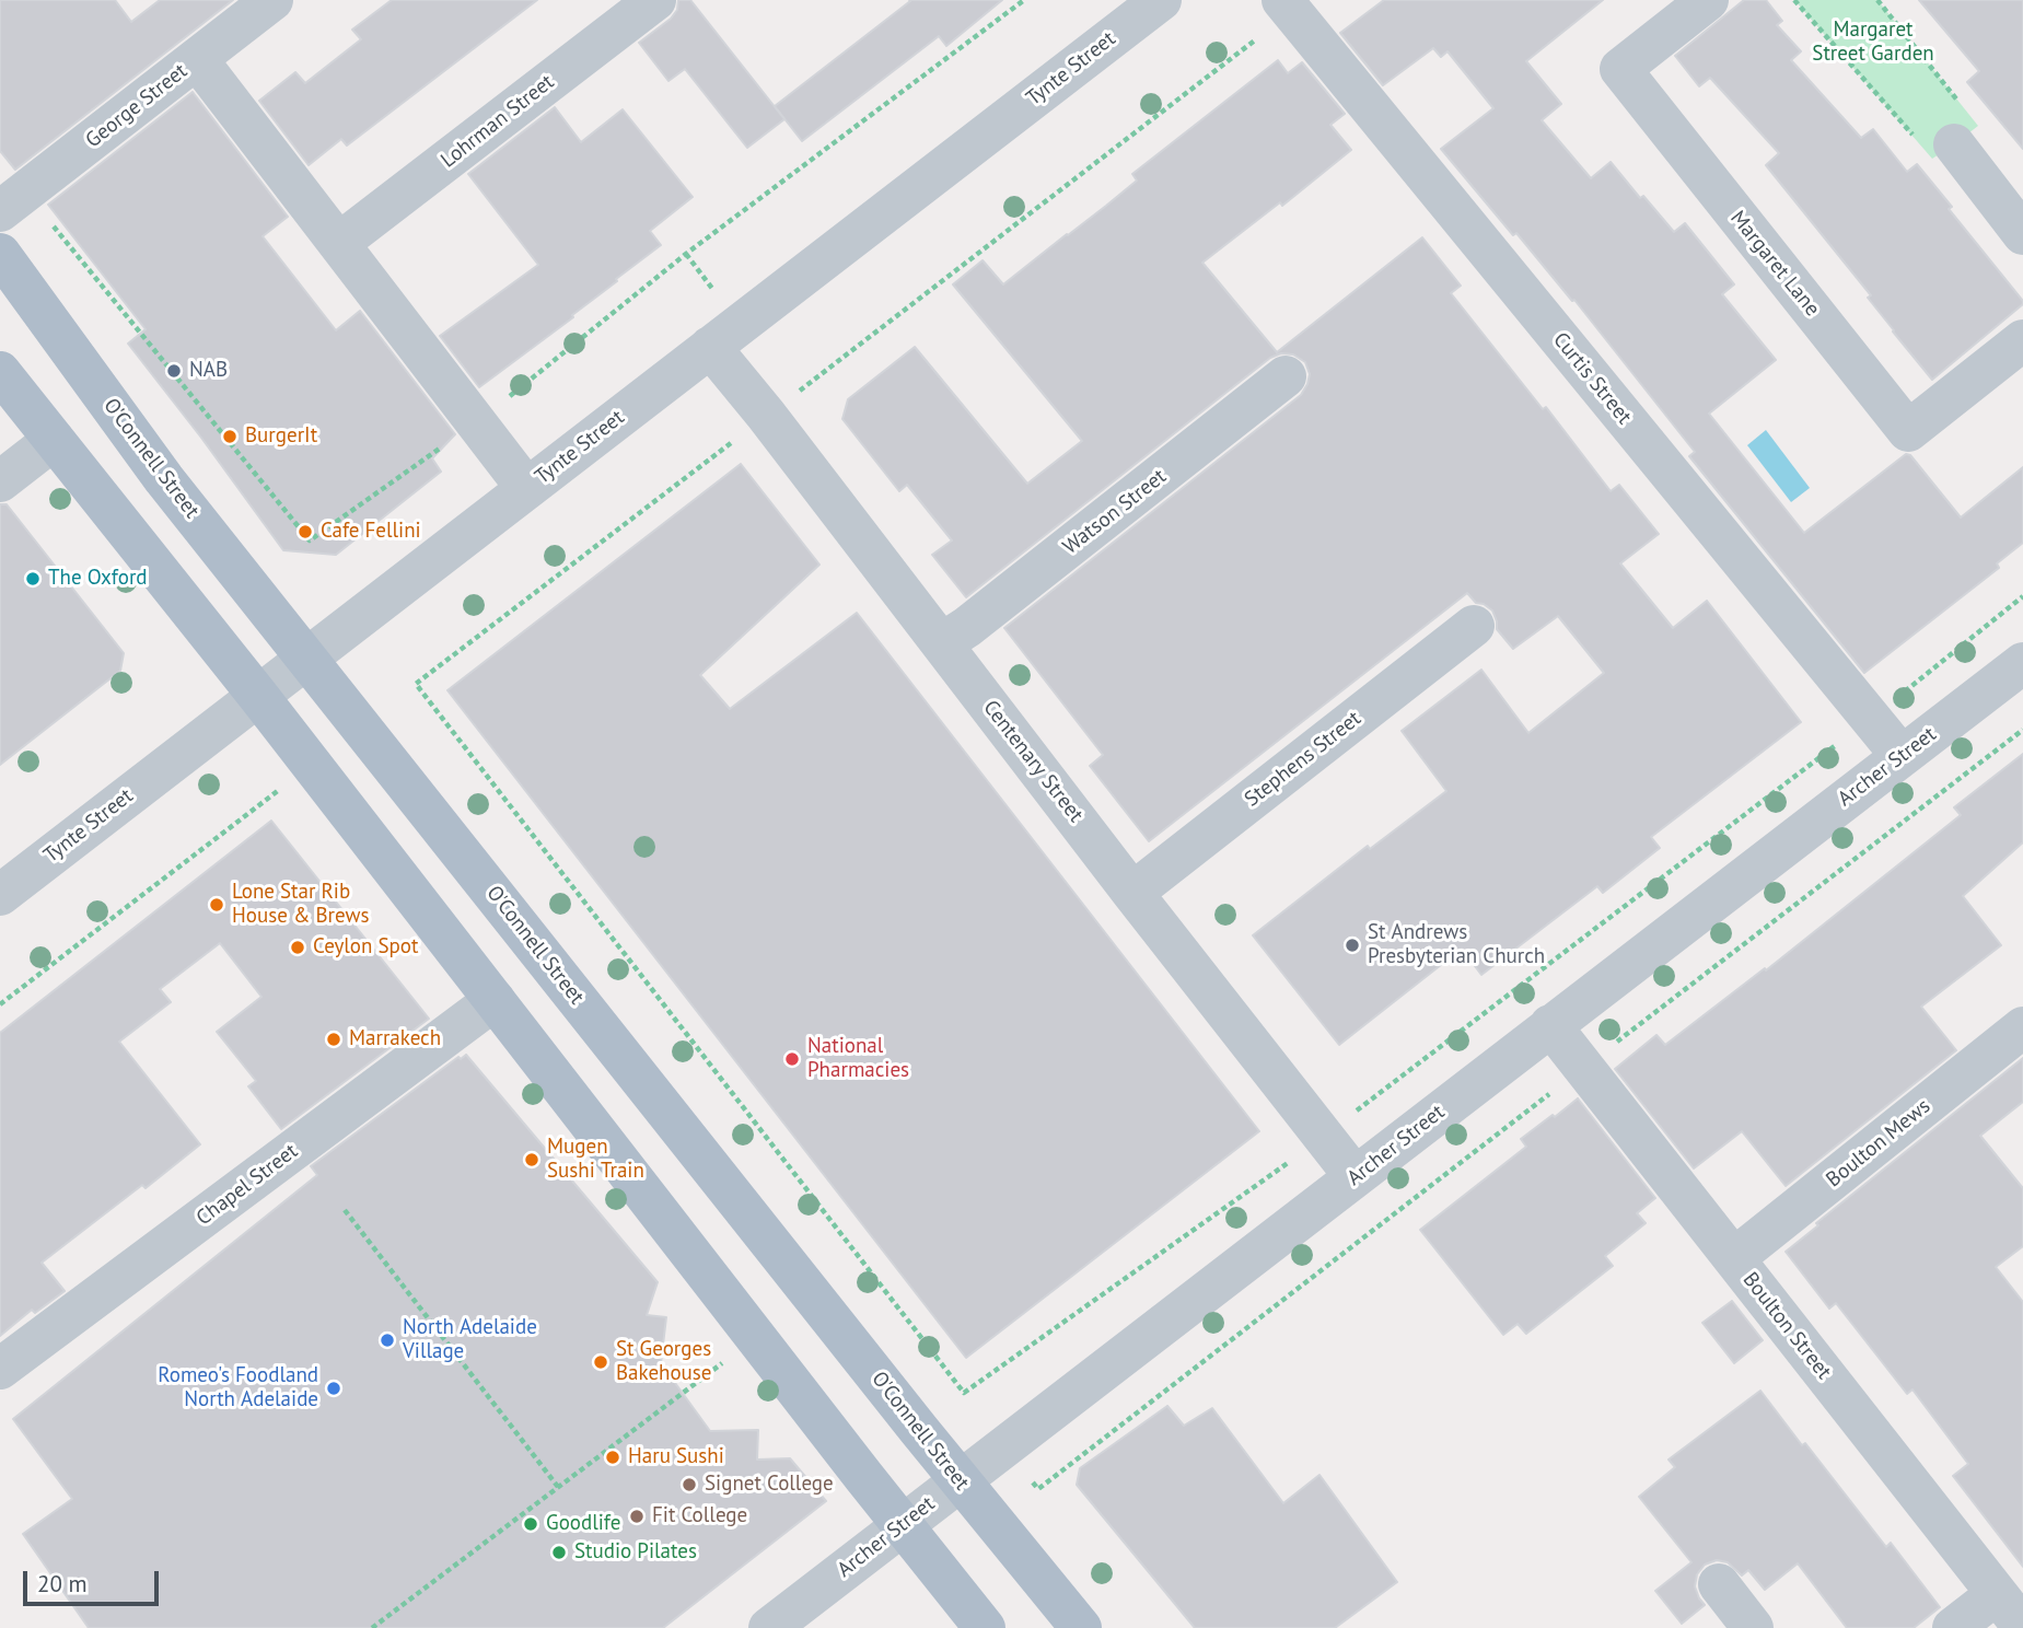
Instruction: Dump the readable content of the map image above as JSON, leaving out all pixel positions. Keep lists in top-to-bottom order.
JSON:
{
  "streets": {
    "main road": ["O'Connell Street"],
    "street": [
      "Tynte Street",
      "George Street",
      "Lohrman Street",
      "Margaret Lane",
      "Curtis Street",
      "Watson Street",
      "Stephens Street",
      "Centenary Street",
      "Archer Street",
      "Boulton Mews",
      "Chapel Street",
      "Boulton Street"
    ]
  },
  "crossings": [
    ["Tynte Street", "O'Connell Street"],
    ["Tynte Street", "Centenary Street"],
    ["Curtis Street", "Archer Street"],
    ["O'Connell Street", "Archer Street"],
    ["Watson Street", "Centenary Street"],
    ["Stephens Street", "Centenary Street"],
    ["Centenary Street", "Archer Street"],
    ["Archer Street", "Boulton Street"],
    ["Boulton Mews", "Boulton Street"]
  ],
  "parks": ["Margaret Street Garden"],
  "places": [
    "NAB",
    "BurgerIt",
    "Cafe Fellini",
    "The Oxford",
    "Lone Star Rib House & Brews",
    "St Andrews Presbyterian Church",
    "Ceylon Spot",
    "Marrakech",
    "National Pharmacies",
    "Mugen Sushi Train",
    "North Adelaide Village",
    "St Georges Bakehouse",
    "Romeo's Foodland North Adelaide",
    "Haru Sushi",
    "Signet College",
    "Fit College",
    "Goodlife",
    "Studio Pilates"
  ],
  "scale_bar": "20 m"
}
